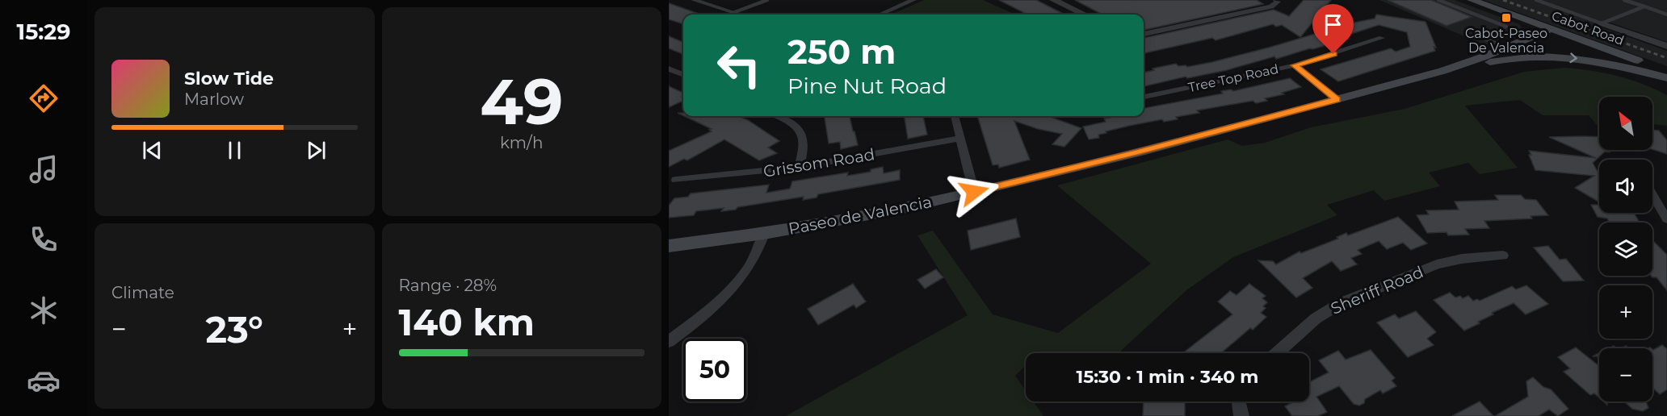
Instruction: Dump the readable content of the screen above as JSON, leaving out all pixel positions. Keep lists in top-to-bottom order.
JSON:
{
  "streets": {
    "main road": ["Cabot Road", "Paseo de Valencia"],
    "street": ["Tree Top Road", "Grissom Road", "Sheriff Road"]
  },
  "crossings": [
    ["Cabot Road", "Paseo de Valencia"]
  ],
  "places": {
    "transit": ["Cabot-Paseo De Valencia"]
  },
  "north": "top left",
  "page": {
    "tabs": "15:29",
    "tile": [
      ["49", "km/h"],
      "Climate",
      ["Range · 28%", "140 km"]
    ],
    "turn": ["250 m", "Pine Nut Road"],
    "song": ["Slow Tide", "Marlow"],
    "map_buttons": ["+", "−"],
    "heat": ["−", "23°", "+"],
    "limit": "50",
    "trip": "15:30 · 1 min · 340 m"
  }
}
